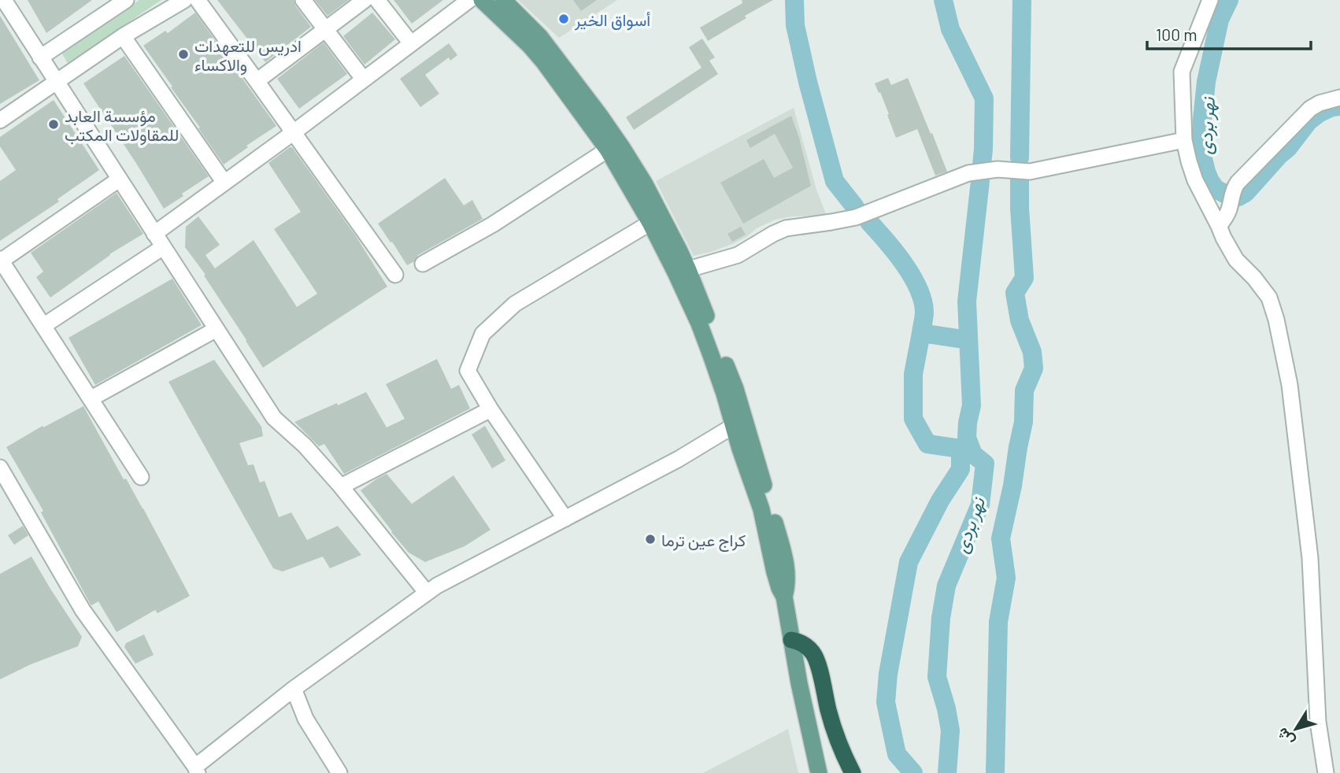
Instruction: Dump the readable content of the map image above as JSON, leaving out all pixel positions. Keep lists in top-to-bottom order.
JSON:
{
  "water": ["نهر بردى"],
  "places": [
    "أسواق الخير",
    "ادريس للتعهدات والاكساء",
    "مؤسسة العابد للمقاولات المكتب",
    "كراج عين ترما"
  ],
  "scale_bar": "100 m",
  "north": "bottom left"
}
